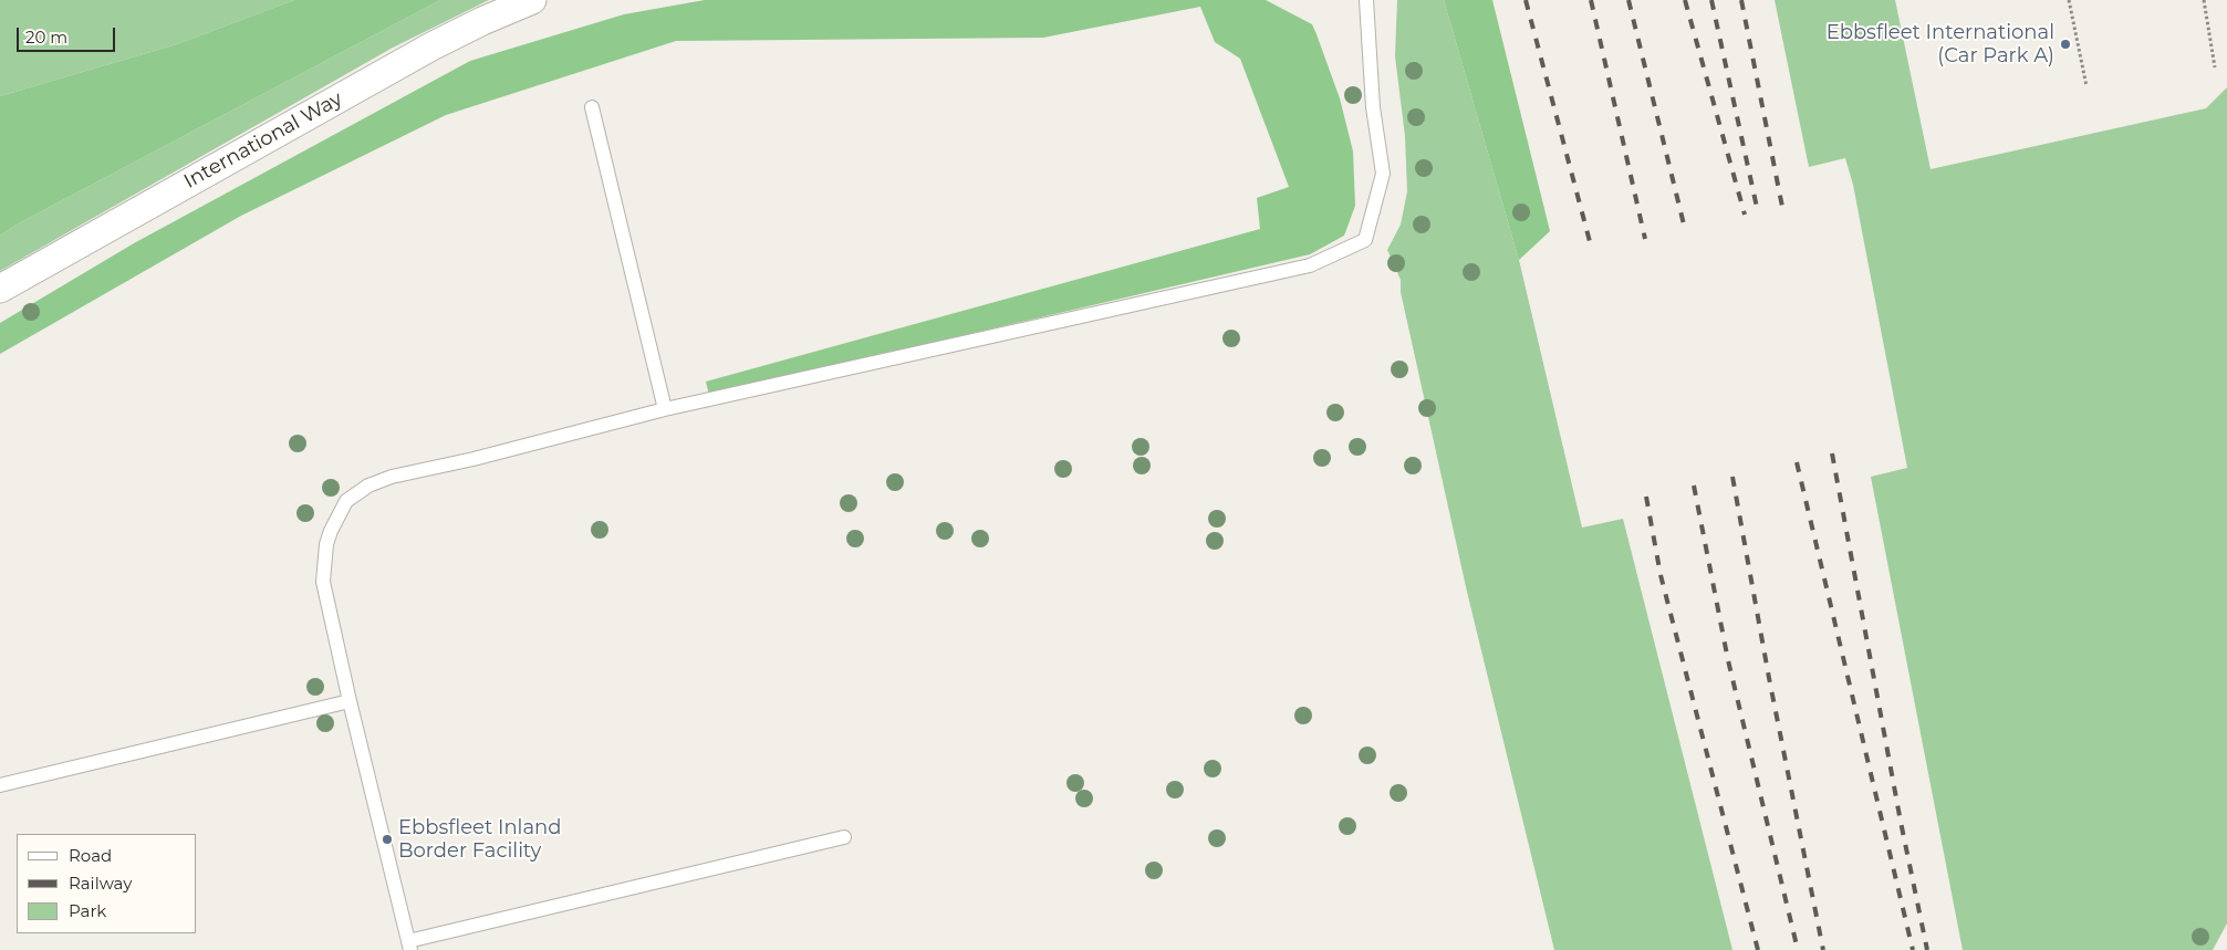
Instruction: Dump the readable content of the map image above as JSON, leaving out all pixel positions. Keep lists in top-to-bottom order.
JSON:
{
  "streets": {
    "street": ["International Way"]
  },
  "places": ["Ebbsfleet International (Car Park A)", "Ebbsfleet Inland Border Facility"],
  "legend": ["Road", "Railway", "Park"],
  "scale_bar": "20 m"
}
